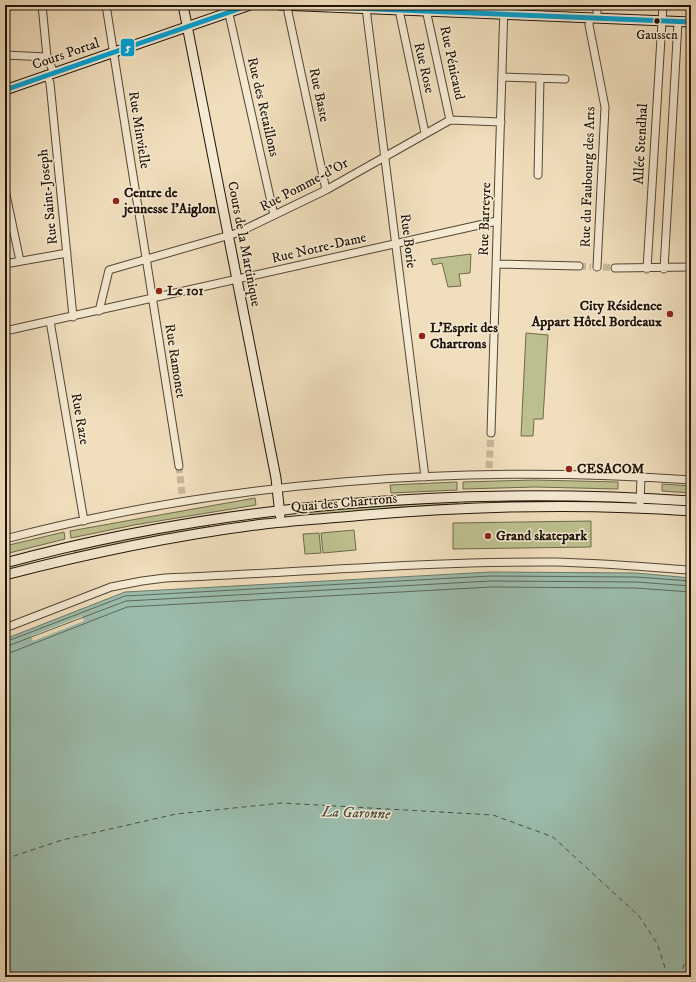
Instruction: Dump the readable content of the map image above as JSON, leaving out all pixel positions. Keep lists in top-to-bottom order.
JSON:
{
  "streets": {
    "main road": ["Cours Portal", "Cours de la Martinique", "Quai des Chartrons"],
    "street": [
      "Rue Pénicaud",
      "Rue Rose",
      "Rue Baste",
      "Rue des Retaillons",
      "Rue Minvielle",
      "Allée Stendhal",
      "Rue du Faubourg des Arts",
      "Rue Pomme-d'Or",
      "Rue Saint-Joseph",
      "Rue Barreyre",
      "Rue Borie",
      "Rue Notre-Dame",
      "Rue Ramonet",
      "Rue Raze"
    ]
  },
  "crossings": [
    ["Cours Portal", "Rue des Retaillons"],
    ["Cours Portal", "Rue Minvielle"],
    ["Cours Portal", "Rue Saint-Joseph"],
    ["Cours Portal", "Cours de la Martinique"],
    ["Rue Pénicaud", "Rue Pomme-d'Or"],
    ["Rue Rose", "Rue Pomme-d'Or"],
    ["Rue Baste", "Rue Pomme-d'Or"],
    ["Rue des Retaillons", "Rue Pomme-d'Or"],
    ["Rue Minvielle", "Rue Pomme-d'Or"],
    ["Rue Minvielle", "Rue Ramonet"],
    ["Rue Pomme-d'Or", "Rue Barreyre"],
    ["Rue Pomme-d'Or", "Rue Borie"],
    ["Rue Pomme-d'Or", "Cours de la Martinique"],
    ["Rue Pomme-d'Or", "Rue Notre-Dame"],
    ["Rue Pomme-d'Or", "Rue Ramonet"],
    ["Rue Saint-Joseph", "Rue Notre-Dame"],
    ["Rue Barreyre", "Rue Notre-Dame"],
    ["Rue Borie", "Rue Notre-Dame"],
    ["Rue Borie", "Quai des Chartrons"],
    ["Cours de la Martinique", "Rue Notre-Dame"],
    ["Cours de la Martinique", "Quai des Chartrons"],
    ["Rue Notre-Dame", "Rue Ramonet"],
    ["Rue Notre-Dame", "Rue Raze"],
    ["Rue Raze", "Quai des Chartrons"]
  ],
  "water": ["La Garonne"],
  "places": [
    "Gaussen",
    "Centre de jeunesse l'Aiglon",
    "Le 101",
    "City Résidence Appart Hôtel Bordeaux",
    "L'Esprit des Chartrons",
    "CESACOM",
    "Grand skatepark"
  ],
  "lines": ["transit line 5"]
}
